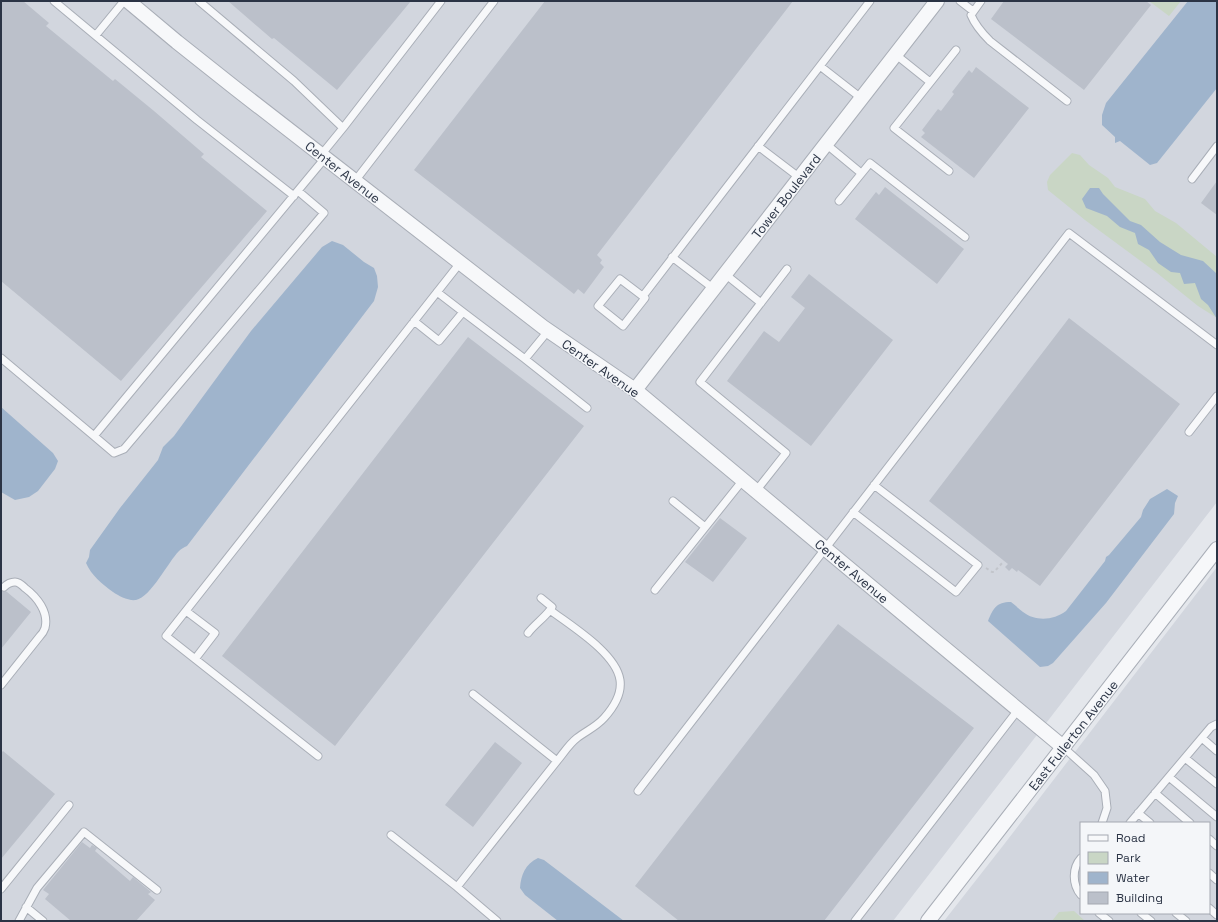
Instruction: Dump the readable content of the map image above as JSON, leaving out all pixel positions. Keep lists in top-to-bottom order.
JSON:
{
  "streets": {
    "street": ["Center Avenue", "Tower Boulevard", "East Fullerton Avenue"]
  },
  "crossings": [
    ["Center Avenue", "Tower Boulevard"],
    ["Center Avenue", "East Fullerton Avenue"]
  ],
  "legend": [
    "Road",
    "Park",
    "Water",
    "Building"
  ]
}
